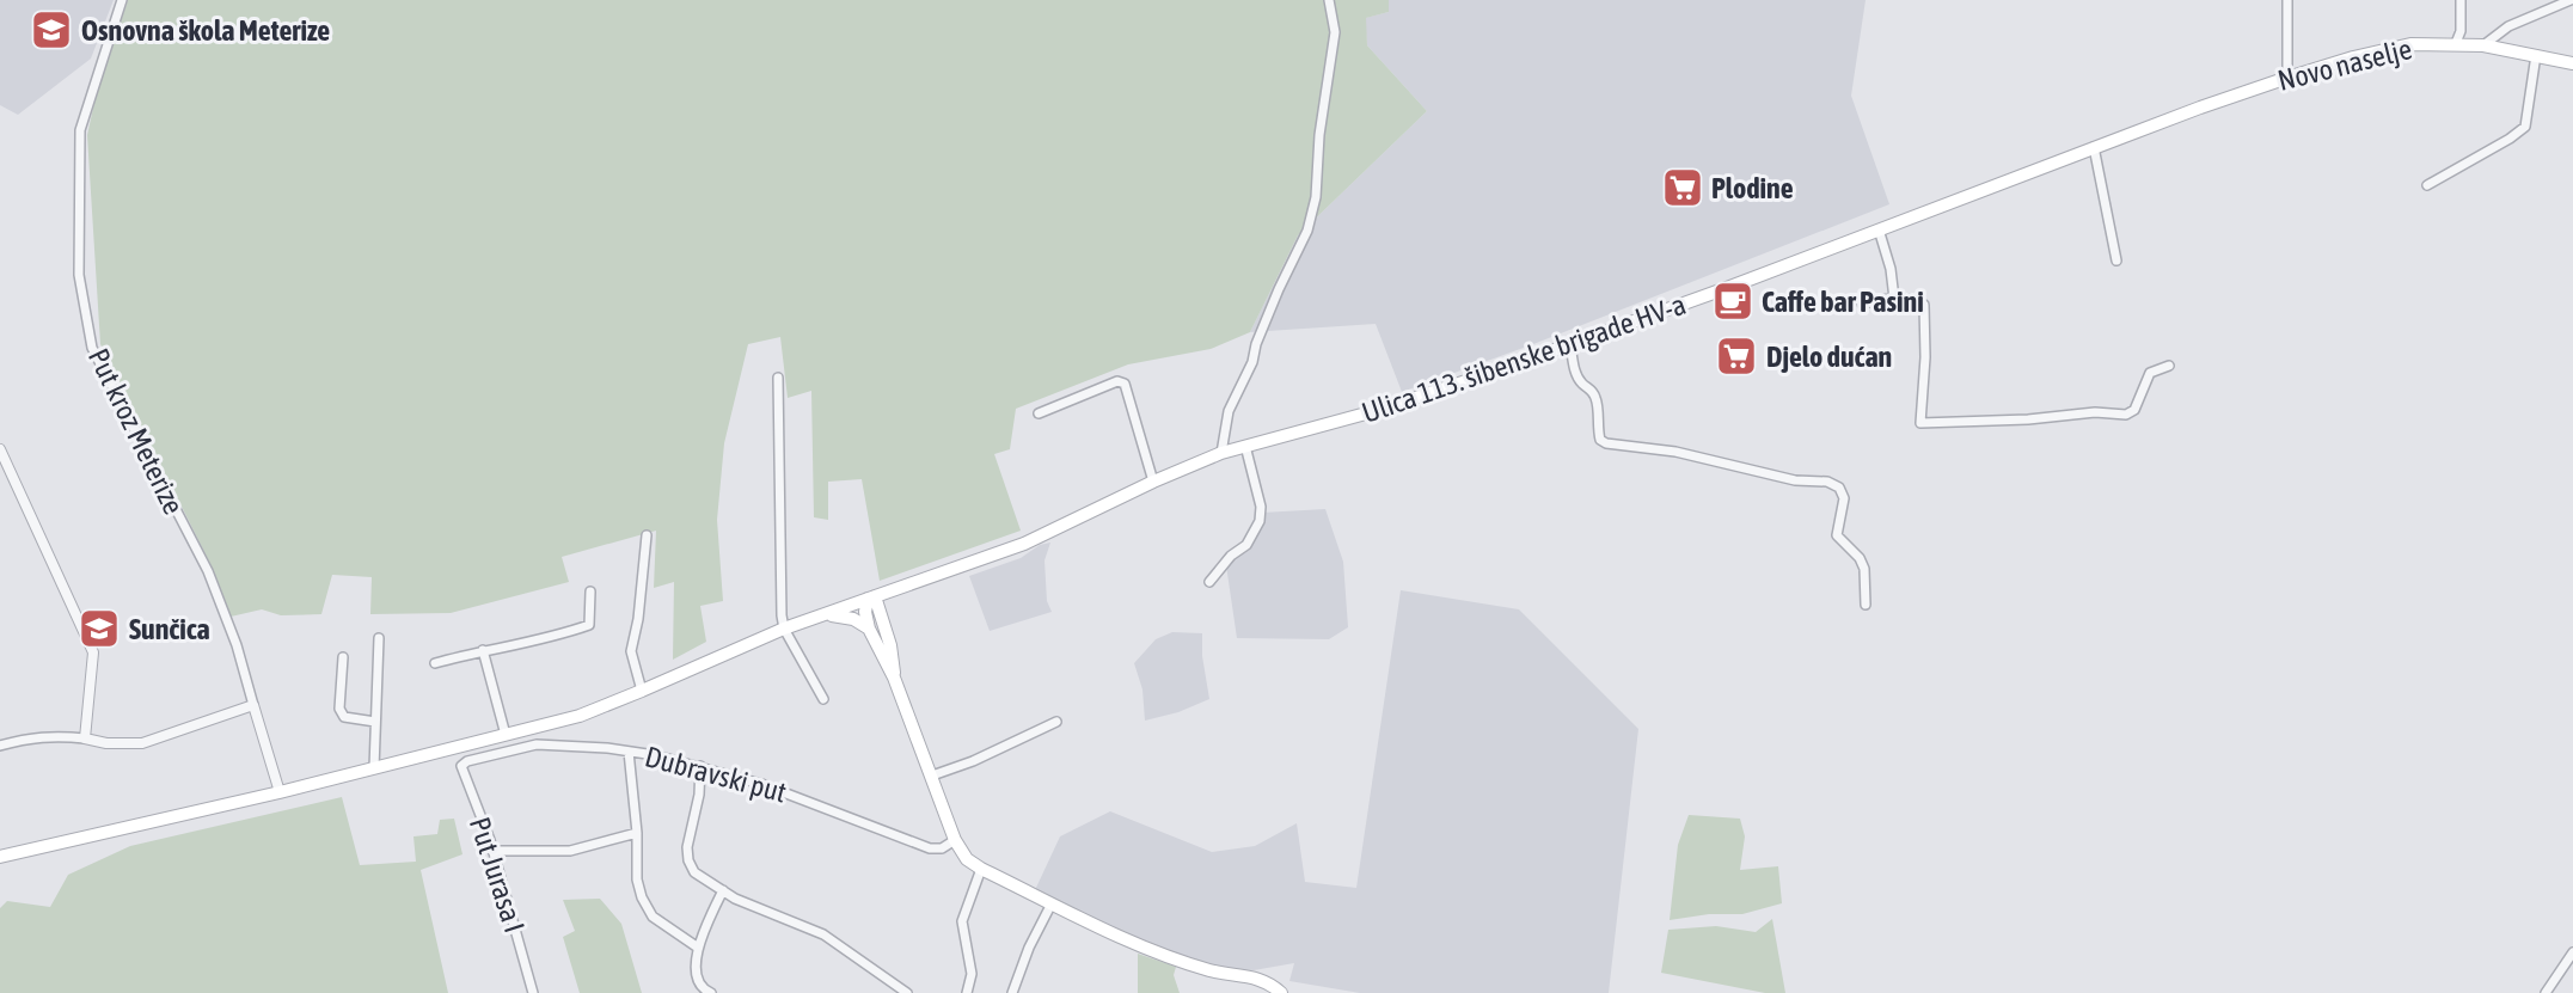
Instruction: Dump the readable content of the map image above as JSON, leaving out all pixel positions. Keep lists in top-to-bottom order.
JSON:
{
  "streets": {
    "main road": ["Novo naselje", "Ulica 113. šibenske brigade HV-a"],
    "street": ["Put kroz Meterize", "Dubravski put", "Put Jurasa I"]
  },
  "crossings": [
    ["Novo naselje", "Ulica 113. šibenske brigade HV-a"],
    ["Ulica 113. šibenske brigade HV-a", "Put kroz Meterize"],
    ["Dubravski put", "Put Jurasa I"]
  ],
  "places": {
    "school or university": ["Osnovna škola Meterize", "Sunčica"],
    "supermarket": ["Plodine", "Djelo dućan"],
    "cafe": ["Caffe bar Pasini"]
  }
}
